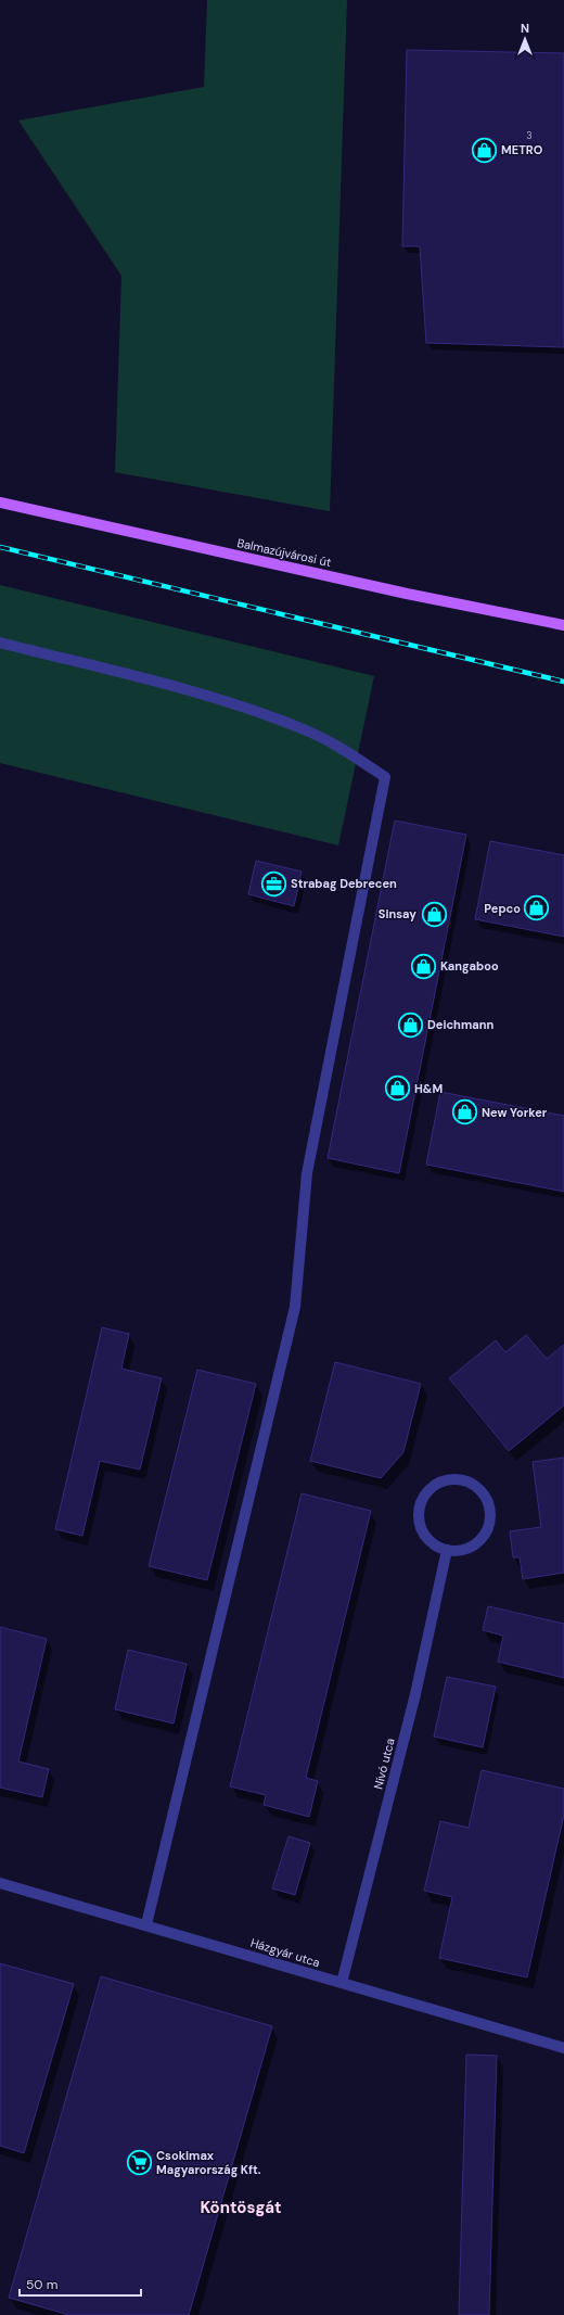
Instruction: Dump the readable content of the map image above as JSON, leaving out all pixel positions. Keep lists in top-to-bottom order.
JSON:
{
  "streets": {
    "main road": ["Balmazújvárosi út"],
    "street": ["Nívó utca", "Házgyár utca"]
  },
  "crossings": [
    ["Nívó utca", "Házgyár utca"]
  ],
  "districts": ["Köntösgát"],
  "places": {
    "shop": [
      "METRO",
      "Pepco",
      "Sinsay",
      "Kangaboo",
      "Deichmann",
      "H&M",
      "New Yorker"
    ],
    "office": ["Strabag Debrecen"],
    "supermarket": ["Csokimax Magyarország Kft."]
  },
  "house_numbers": ["3"],
  "scale_bar": "50 m",
  "north": "top"
}
